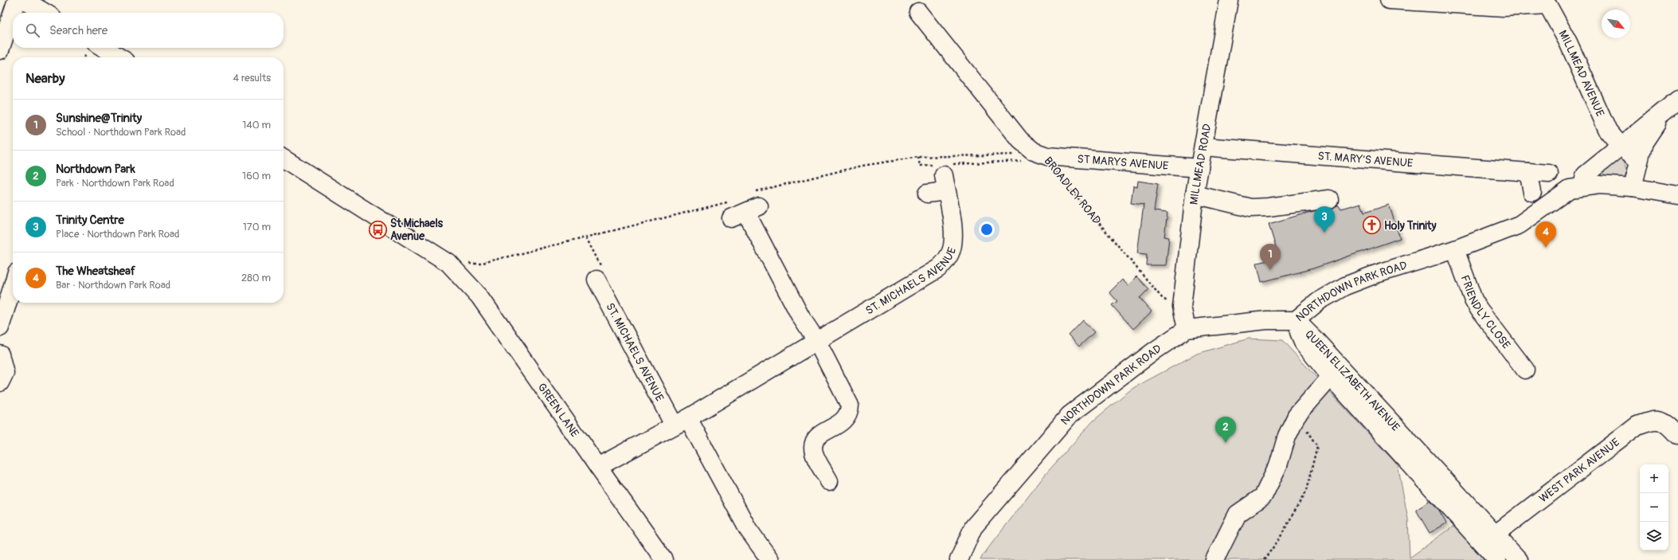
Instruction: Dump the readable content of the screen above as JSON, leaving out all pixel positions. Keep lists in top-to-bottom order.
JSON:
{
  "streets": {
    "street": [
      "MILLMEAD AVENUE",
      "ST. MARY'S AVENUE",
      "ST MARYS AVENUE",
      "MILLMEAD ROAD",
      "BROADLEY ROAD",
      "ST. MICHAELS AVENUE",
      "NORTHDOWN PARK ROAD",
      "FRIENDLY CLOSE",
      "QUEEN ELIZABETH AVENUE",
      "GREEN LANE",
      "WEST PARK AVENUE"
    ]
  },
  "crossings": [
    ["ST. MARY'S AVENUE", "MILLMEAD ROAD"],
    ["ST MARYS AVENUE", "MILLMEAD ROAD"],
    ["ST MARYS AVENUE", "BROADLEY ROAD"],
    ["MILLMEAD ROAD", "BROADLEY ROAD"],
    ["MILLMEAD ROAD", "NORTHDOWN PARK ROAD"],
    ["ST. MICHAELS AVENUE", "GREEN LANE"],
    ["NORTHDOWN PARK ROAD", "FRIENDLY CLOSE"],
    ["NORTHDOWN PARK ROAD", "QUEEN ELIZABETH AVENUE"],
    ["QUEEN ELIZABETH AVENUE", "WEST PARK AVENUE"]
  ],
  "places": {
    "church": ["Holy Trinity"],
    "bus stop": ["St Michaels Avenue"]
  },
  "north": "bottom right",
  "page": {
    "search": "Search here",
    "heading": ["Nearby", "4 results"],
    "list": [
      {
        "mark": "1",
        "name": "Sunshine@Trinity",
        "note": "School · Northdown Park Road",
        "value": "140 m"
      },
      {
        "mark": "2",
        "name": "Northdown Park",
        "note": "Park · Northdown Park Road",
        "value": "160 m"
      },
      {
        "mark": "3",
        "name": "Trinity Centre",
        "note": "Place · Northdown Park Road",
        "value": "170 m"
      },
      {
        "mark": "4",
        "name": "The Wheatsheaf",
        "note": "Bar · Northdown Park Road",
        "value": "280 m"
      }
    ],
    "pins": [
      "3",
      "4",
      "1",
      "2"
    ],
    "map_buttons": ["+", "−"]
  }
}
